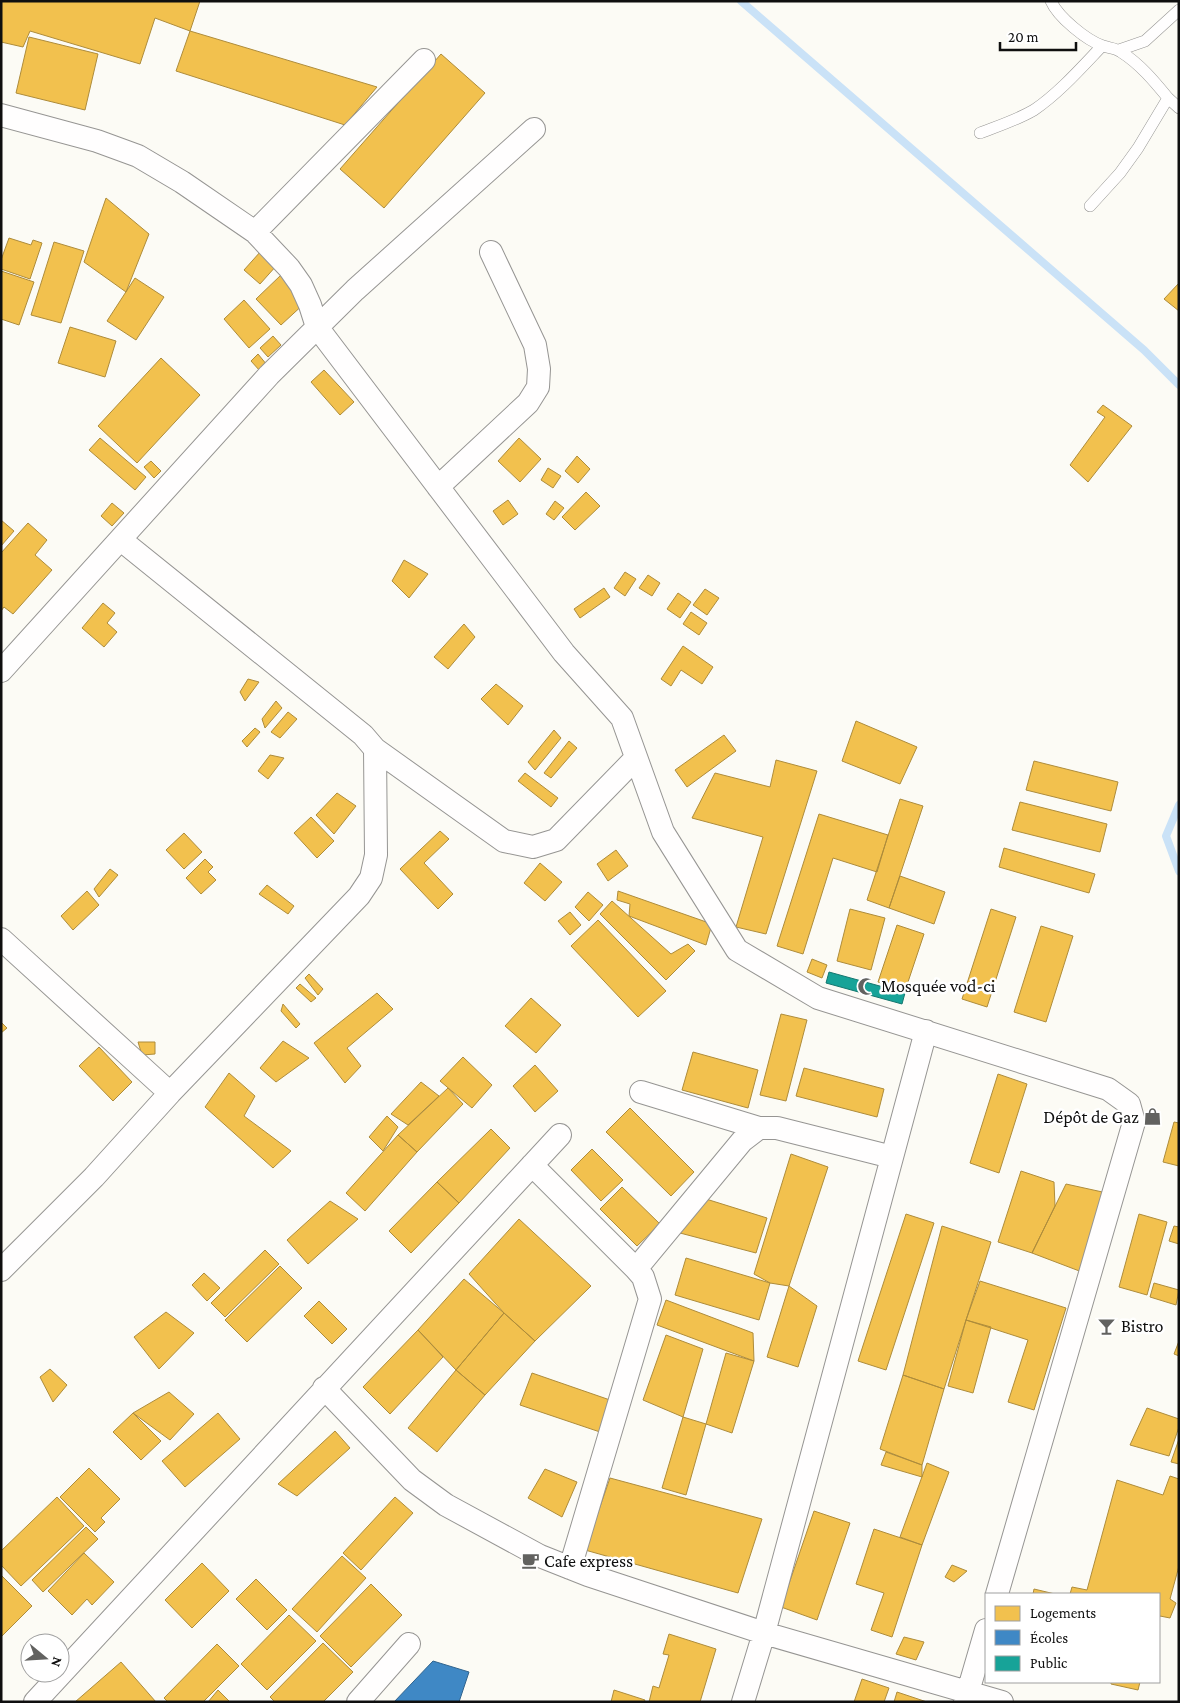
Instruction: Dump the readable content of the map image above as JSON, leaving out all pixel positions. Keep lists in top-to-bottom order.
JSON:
{
  "places": {
    "mosque": ["Mosquée vod-ci"],
    "shop": ["Dépôt de Gaz"],
    "bar": ["Bistro"],
    "cafe": ["Cafe express"]
  },
  "legend": ["Logements", "Écoles", "Public"],
  "scale_bar": "20 m",
  "north": "right"
}
